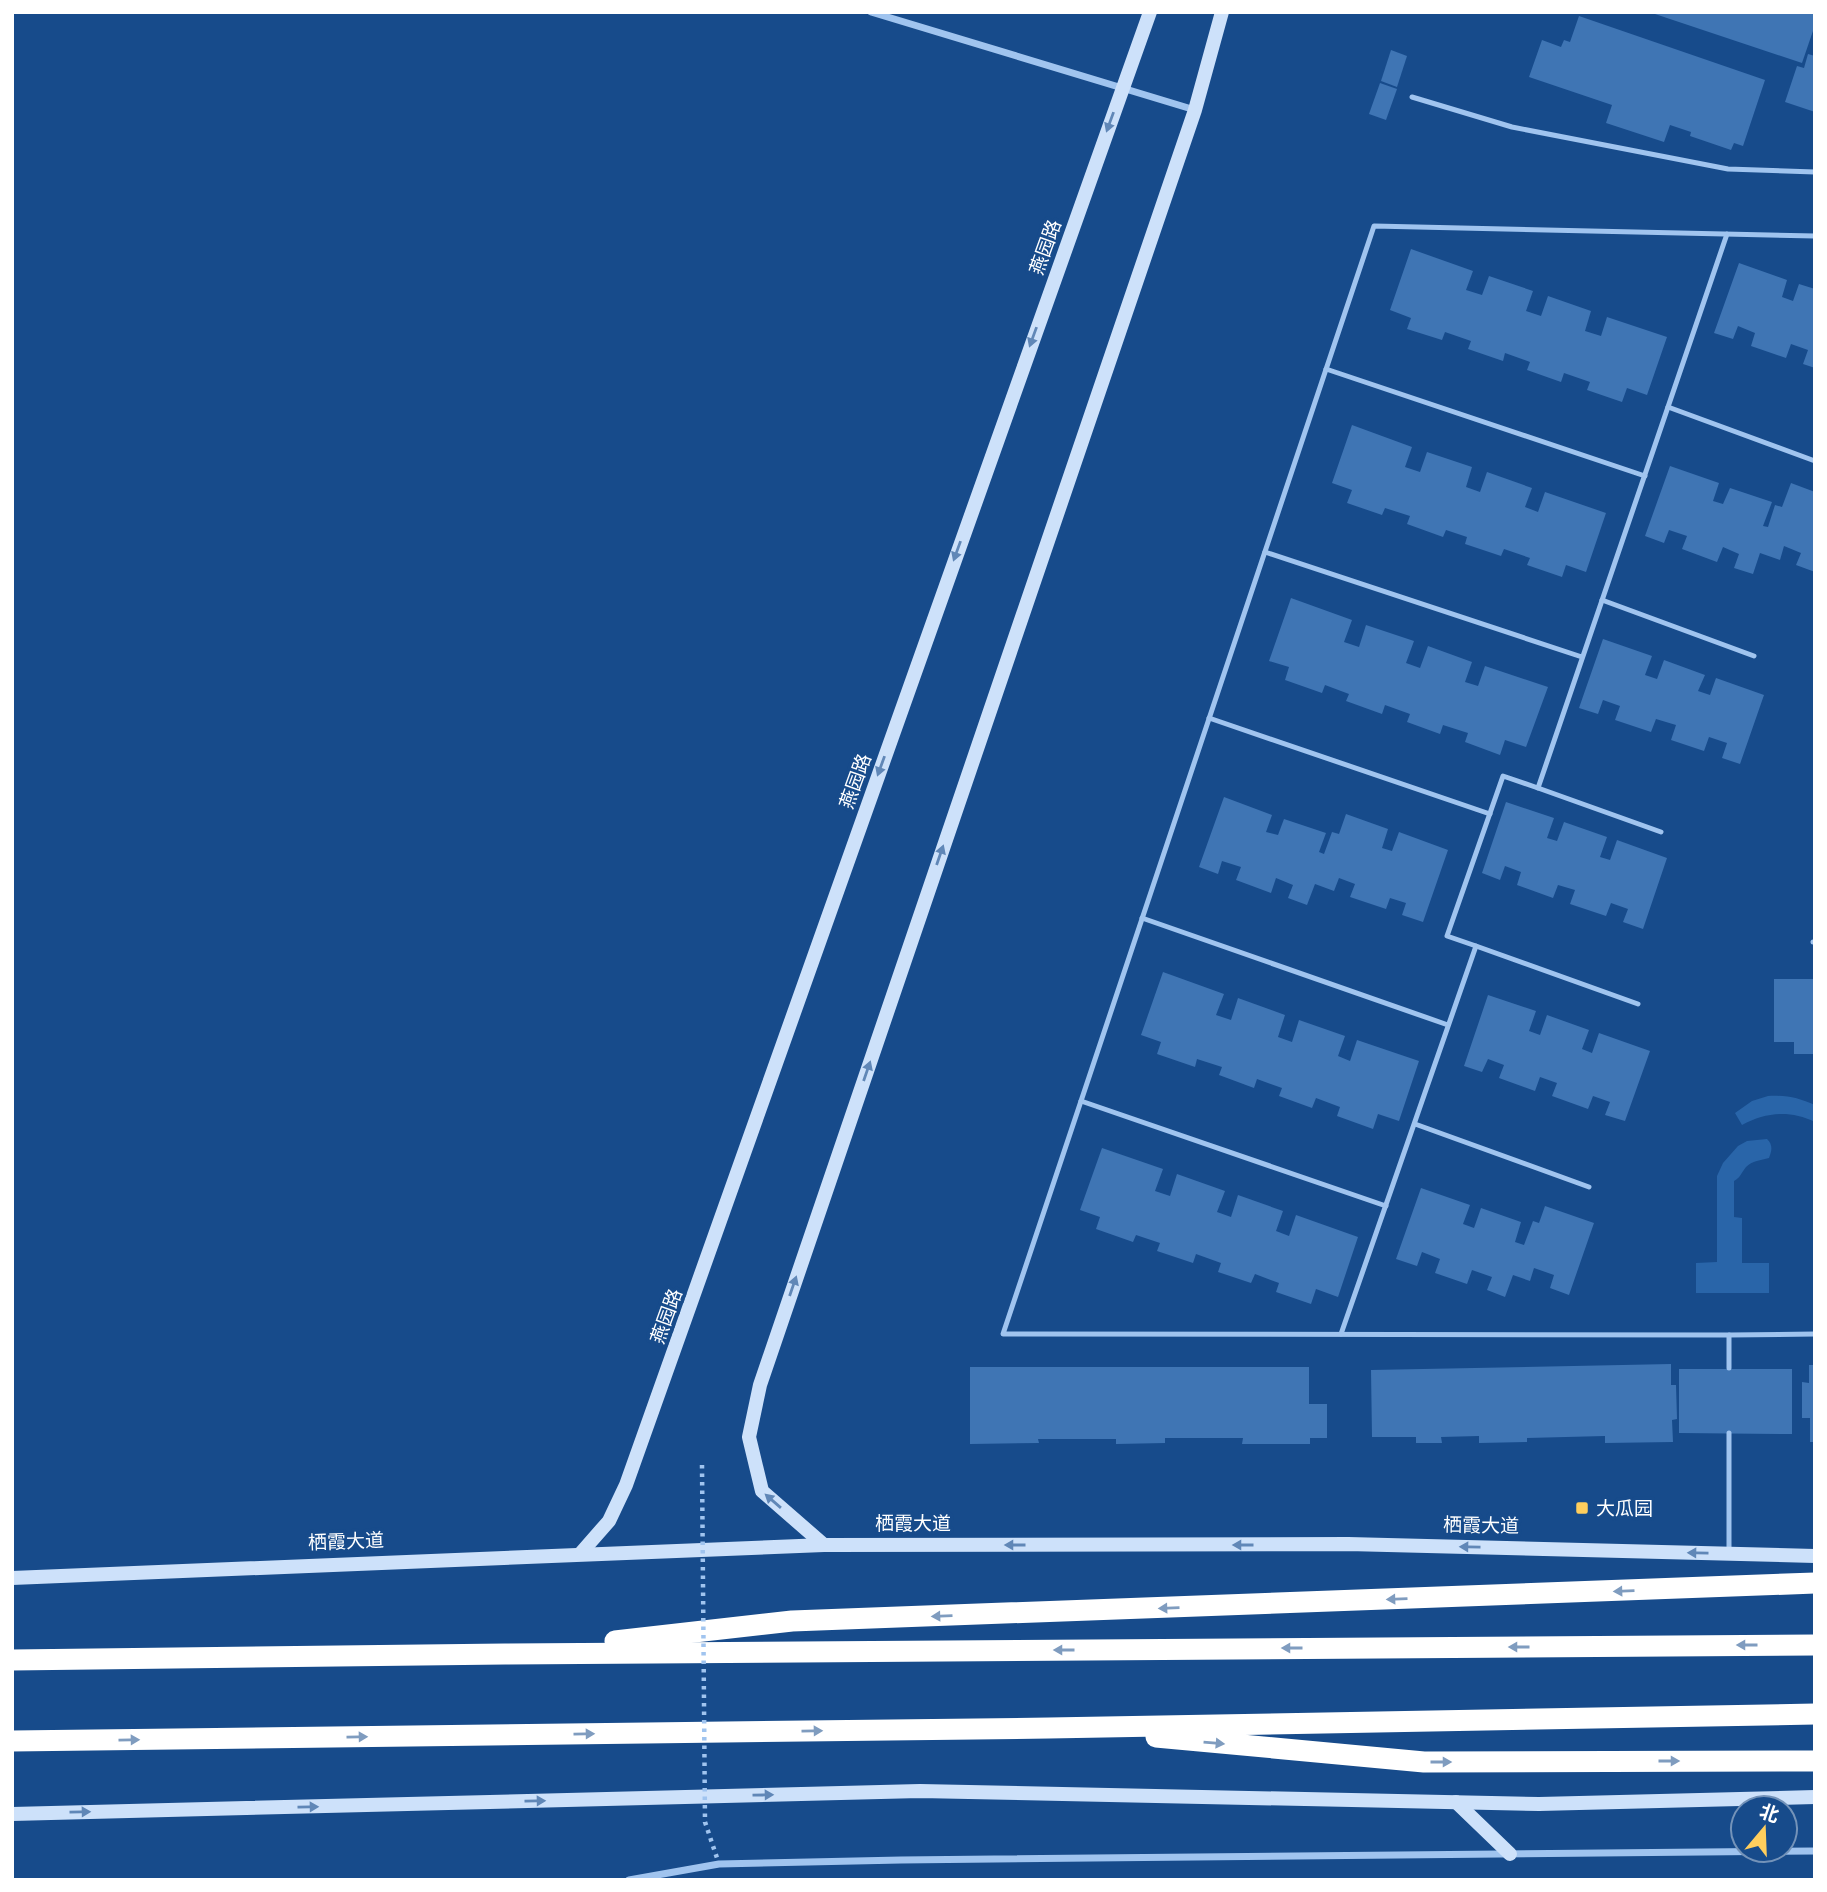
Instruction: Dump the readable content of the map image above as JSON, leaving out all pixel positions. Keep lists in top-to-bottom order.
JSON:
{
  "streets": {
    "main road": ["燕园路", "栖霞大道"]
  },
  "crossings": [
    ["燕园路", "栖霞大道"]
  ],
  "one_way": ["栖霞大道"],
  "places": {
    "transit": ["大瓜园"]
  },
  "north": "top"
}
